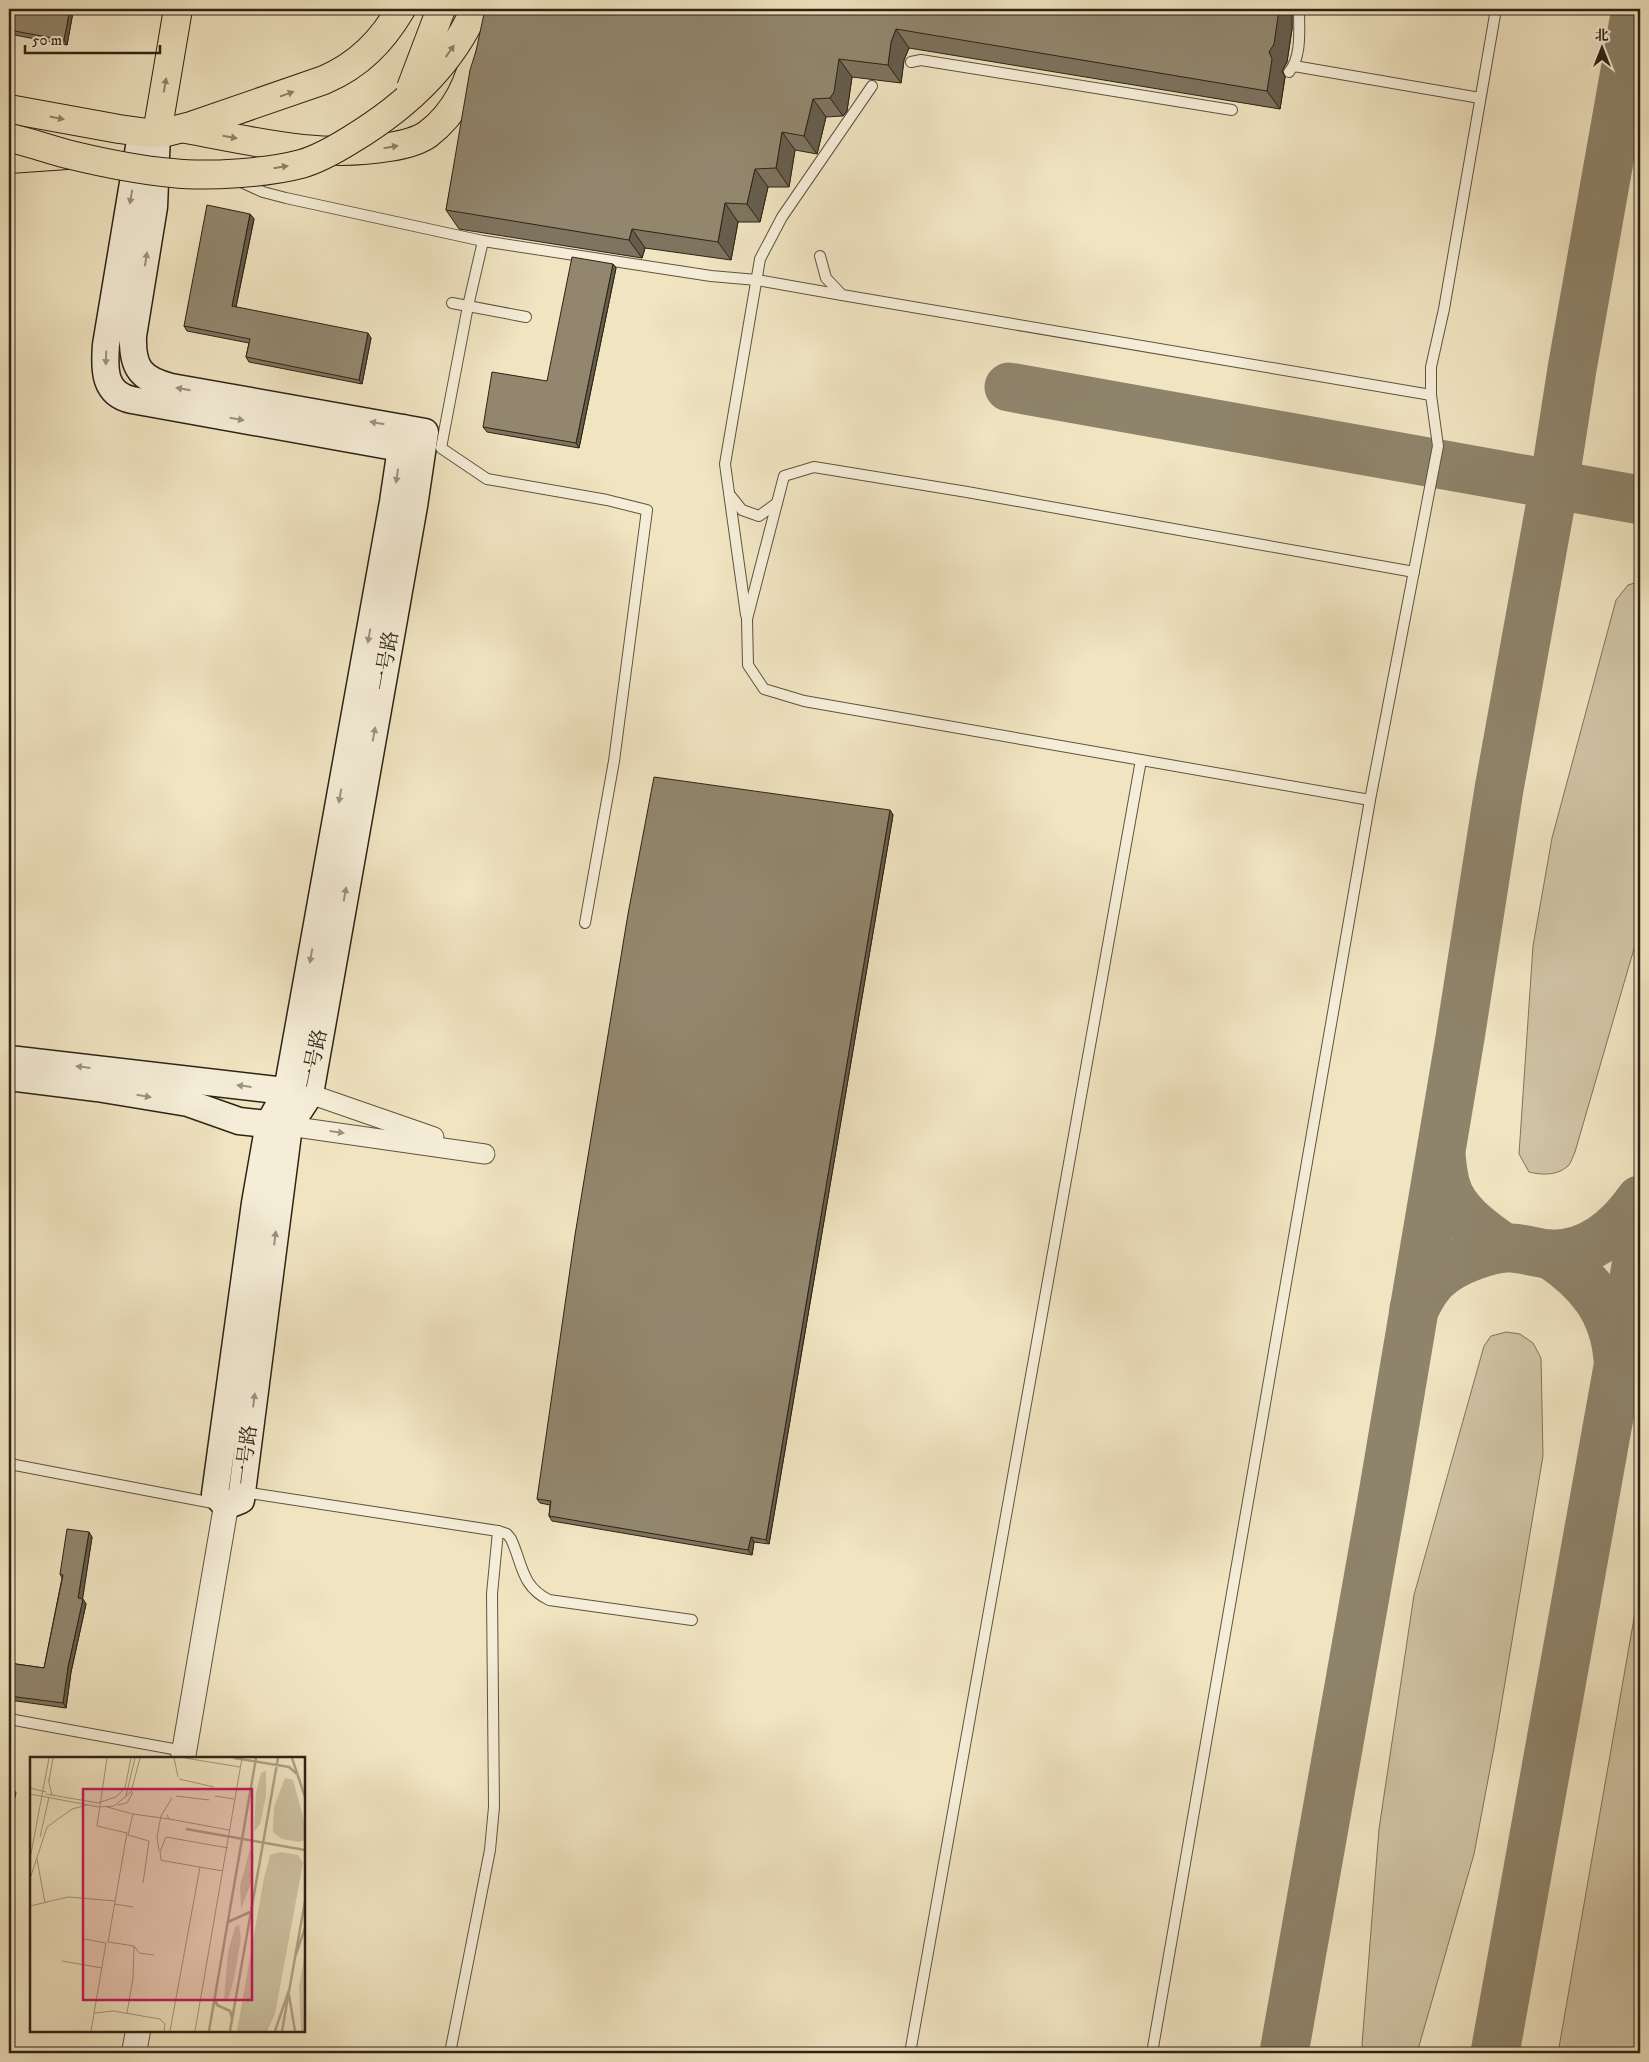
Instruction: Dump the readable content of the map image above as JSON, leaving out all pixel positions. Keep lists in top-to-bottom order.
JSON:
{
  "streets": {
    "main road": ["一号路"]
  },
  "scale_bar": "50 m",
  "north": "top"
}
